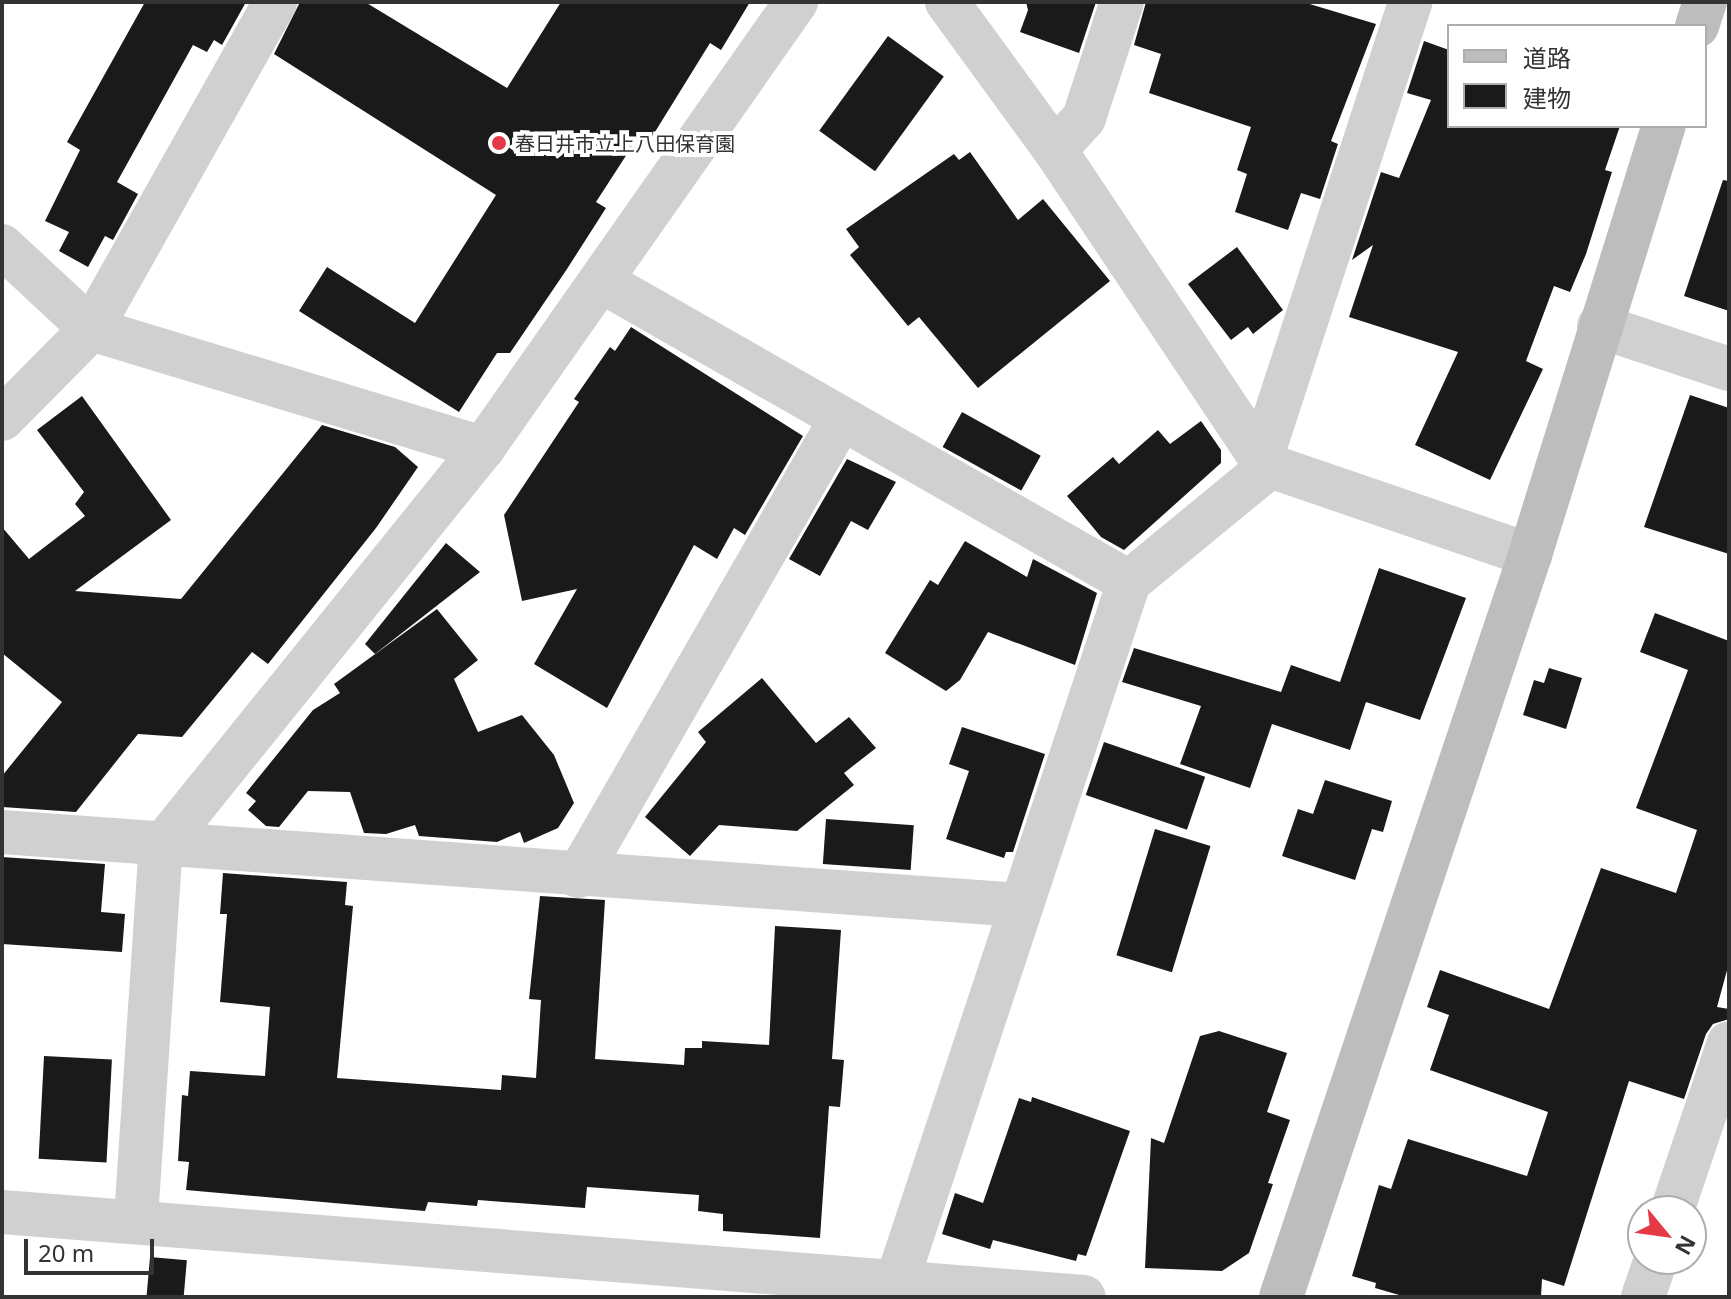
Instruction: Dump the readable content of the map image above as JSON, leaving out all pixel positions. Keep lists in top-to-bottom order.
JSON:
{
  "places": ["春日井市立上八田保育園"],
  "legend": ["道路", "建物"],
  "scale_bar": "20 m",
  "north": "bottom right"
}
